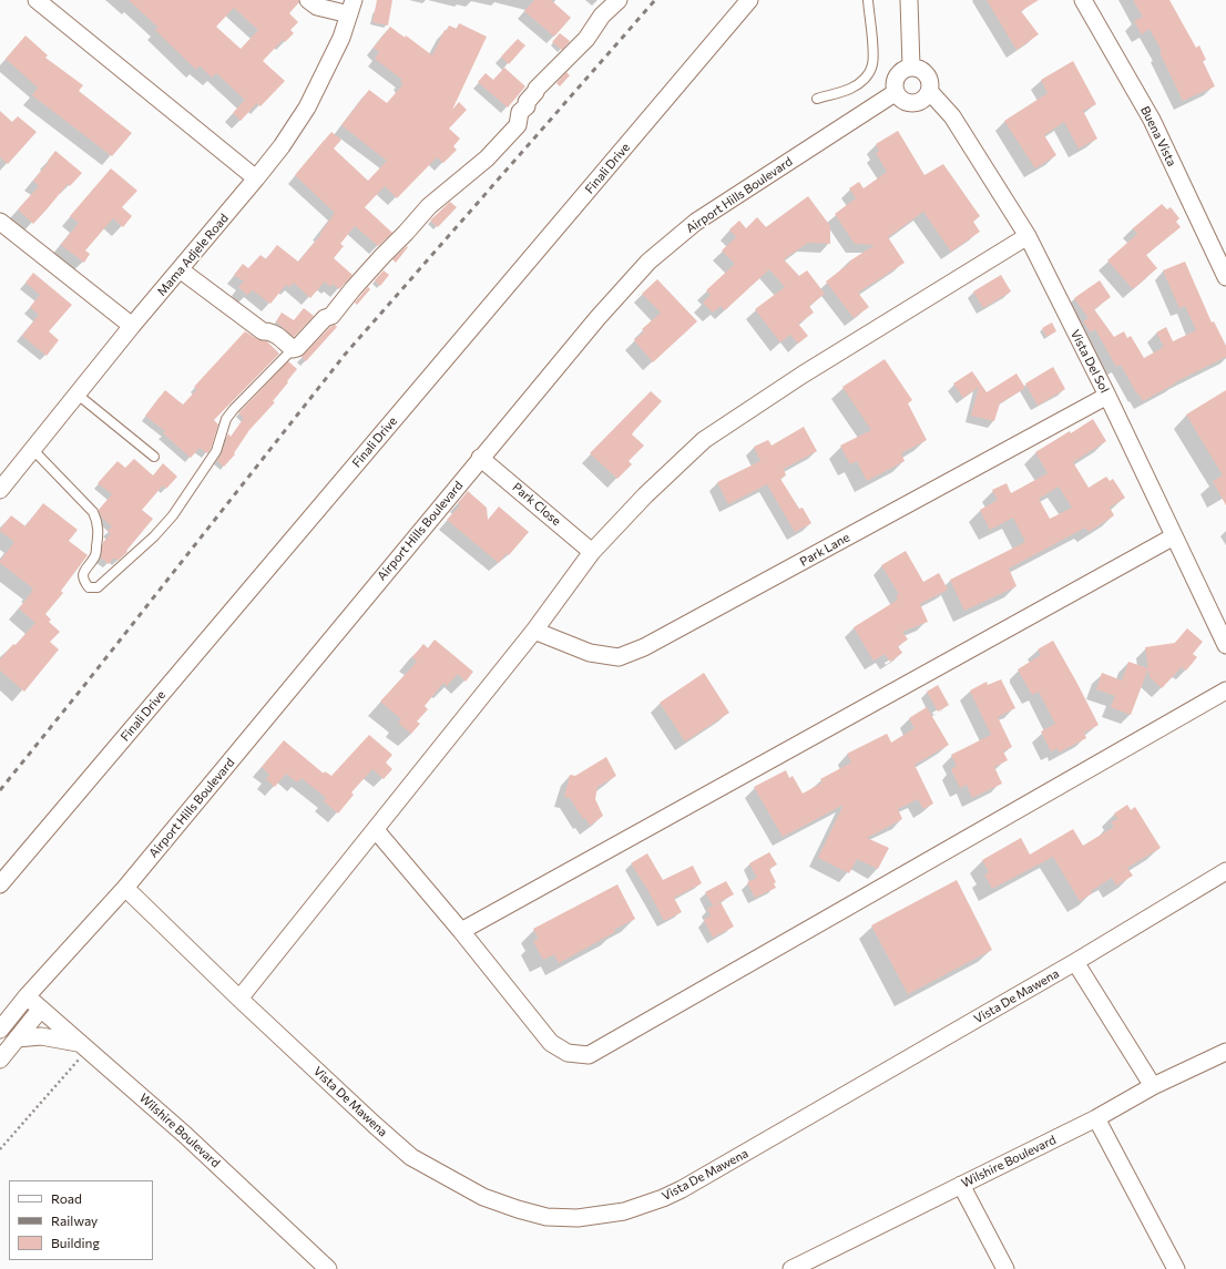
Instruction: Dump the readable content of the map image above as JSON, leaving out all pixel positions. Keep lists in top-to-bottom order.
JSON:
{
  "streets": {
    "street": [
      "Buena Vista",
      "Finali Drive",
      "Airport Hills Boulevard",
      "Mama Adjele Road",
      "Vista Del Sol",
      "Park Close",
      "Park Lane",
      "Vista De Mawena",
      "Wilshire Boulevard"
    ]
  },
  "crossings": [
    ["Airport Hills Boulevard", "Vista Del Sol"],
    ["Airport Hills Boulevard", "Park Close"],
    ["Airport Hills Boulevard", "Vista De Mawena"],
    ["Airport Hills Boulevard", "Wilshire Boulevard"],
    ["Vista Del Sol", "Park Lane"]
  ],
  "legend": ["Road", "Railway", "Building"]
}
